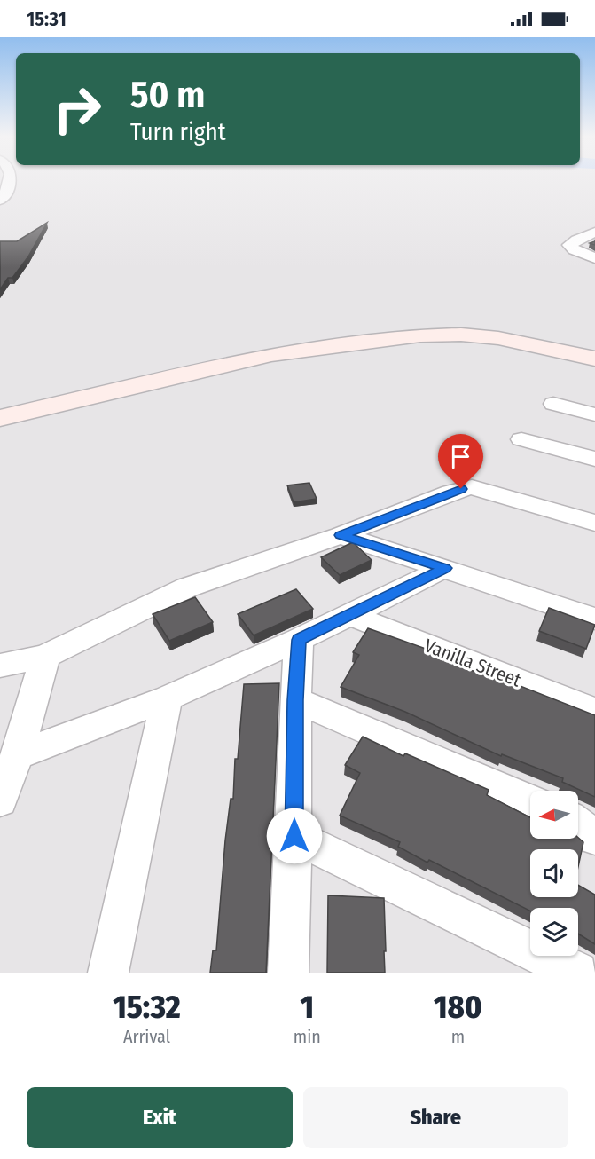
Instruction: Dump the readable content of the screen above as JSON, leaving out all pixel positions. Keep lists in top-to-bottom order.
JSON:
{
  "streets": {
    "street": ["Vanilla Street"]
  },
  "north": "left",
  "page": {
    "status": "15:31",
    "turn": ["50 m", "Turn right"],
    "eta": [
      "15:32",
      "Arrival",
      "1",
      "min",
      "180",
      "m"
    ],
    "buttons": ["Exit", "Share"]
  }
}
